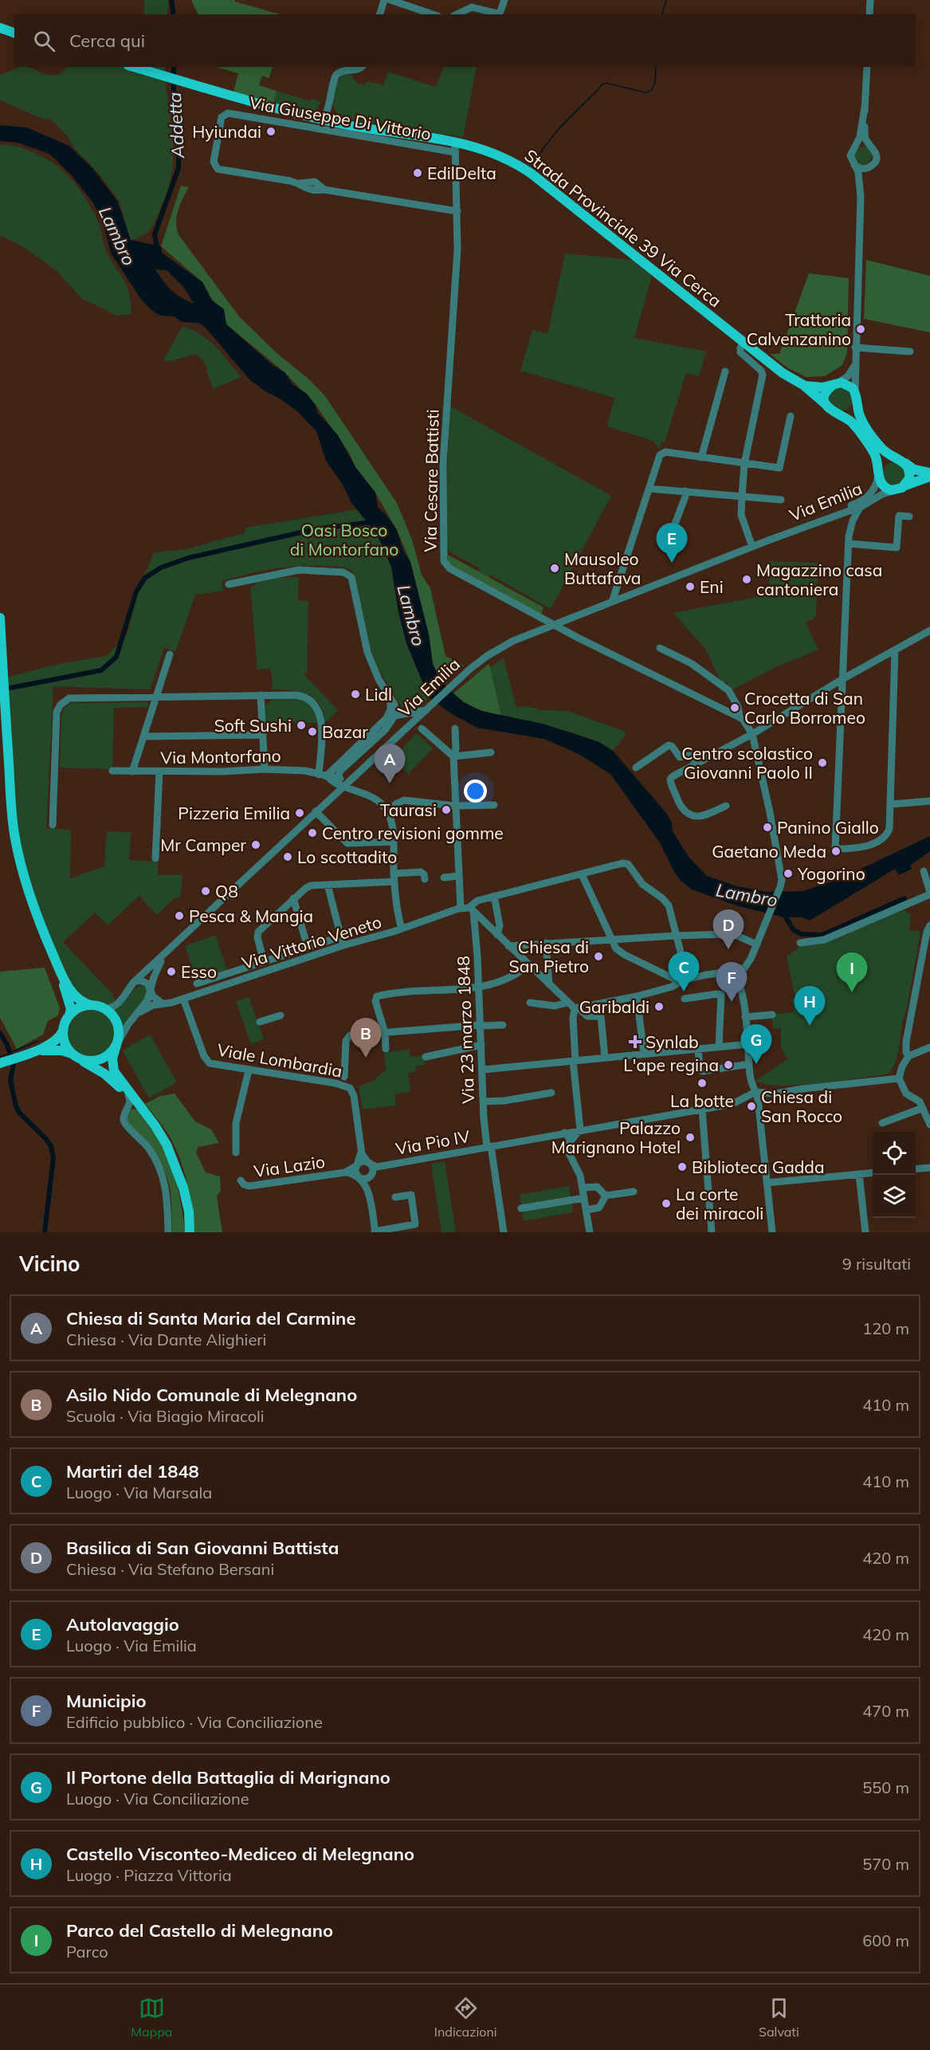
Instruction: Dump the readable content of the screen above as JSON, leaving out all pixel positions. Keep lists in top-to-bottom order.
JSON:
{
  "streets": {
    "main road": ["Strada Provinciale 39 Via Cerca"],
    "street": [
      "Via Giuseppe Di Vittorio",
      "Via Cesare Battisti",
      "Via Emilia",
      "Via Montorfano",
      "Via Vittorio Veneto",
      "Via 23 marzo 1848",
      "Viale Lombardia",
      "Via Pio IV",
      "Via Lazio"
    ]
  },
  "crossings": [
    ["Via Giuseppe Di Vittorio", "Via Cesare Battisti"],
    ["Strada Provinciale 39 Via Cerca", "Via Cesare Battisti"],
    ["Strada Provinciale 39 Via Cerca", "Via Emilia"],
    ["Via Cesare Battisti", "Via Emilia"],
    ["Via Emilia", "Via Vittorio Veneto"],
    ["Via Vittorio Veneto", "Via 23 marzo 1848"],
    ["Via Vittorio Veneto", "Viale Lombardia"],
    ["Via 23 marzo 1848", "Via Pio IV"],
    ["Viale Lombardia", "Via Pio IV"],
    ["Viale Lombardia", "Via Lazio"],
    ["Via Pio IV", "Via Lazio"]
  ],
  "water": ["Addetta", "Lambro"],
  "parks": ["Oasi Bosco di Montorfano"],
  "places": {
    "other": [
      "Hyiundai",
      "EdilDelta",
      "Trattoria Calvenzanino",
      "Mausoleo Buttafava",
      "Magazzino casa cantoniera",
      "Eni",
      "Lidl",
      "Crocetta di San Carlo Borromeo",
      "Soft Sushi",
      "Bazar",
      "Centro scolastico Giovanni Paolo II",
      "Taurasi",
      "Pizzeria Emilia",
      "Panino Giallo",
      "Centro revisioni gomme",
      "Mr Camper",
      "Gaetano Meda",
      "Lo scottadito",
      "Yogorino",
      "Q8",
      "Pesca & Mangia",
      "Chiesa di San Pietro",
      "Esso",
      "Garibaldi",
      "L'ape regina",
      "La botte",
      "Chiesa di San Rocco",
      "Palazzo Marignano Hotel",
      "Biblioteca Gadda",
      "La corte dei miracoli"
    ],
    "health": ["Synlab"]
  },
  "page": {
    "search": "Cerca qui",
    "pins": [
      "E",
      "A",
      "D",
      "C",
      "I",
      "F",
      "H",
      "B",
      "G"
    ],
    "heading": ["Vicino", "9 risultati"],
    "list": [
      {
        "mark": "A",
        "name": "Chiesa di Santa Maria del Carmine",
        "note": "Chiesa · Via Dante Alighieri",
        "value": "120 m"
      },
      {
        "mark": "B",
        "name": "Asilo Nido Comunale di Melegnano",
        "note": "Scuola · Via Biagio Miracoli",
        "value": "410 m"
      },
      {
        "mark": "C",
        "name": "Martiri del 1848",
        "note": "Luogo · Via Marsala",
        "value": "410 m"
      },
      {
        "mark": "D",
        "name": "Basilica di San Giovanni Battista",
        "note": "Chiesa · Via Stefano Bersani",
        "value": "420 m"
      },
      {
        "mark": "E",
        "name": "Autolavaggio",
        "note": "Luogo · Via Emilia",
        "value": "420 m"
      },
      {
        "mark": "F",
        "name": "Municipio",
        "note": "Edificio pubblico · Via Conciliazione",
        "value": "470 m"
      },
      {
        "mark": "G",
        "name": "Il Portone della Battaglia di Marignano",
        "note": "Luogo · Via Conciliazione",
        "value": "550 m"
      },
      {
        "mark": "H",
        "name": "Castello Visconteo-Mediceo di Melegnano",
        "note": "Luogo · Piazza Vittoria",
        "value": "570 m"
      },
      {
        "mark": "I",
        "name": "Parco del Castello di Melegnano",
        "note": "Parco",
        "value": "600 m"
      }
    ],
    "nav": ["Mappa", "Indicazioni", "Salvati"]
  }
}
